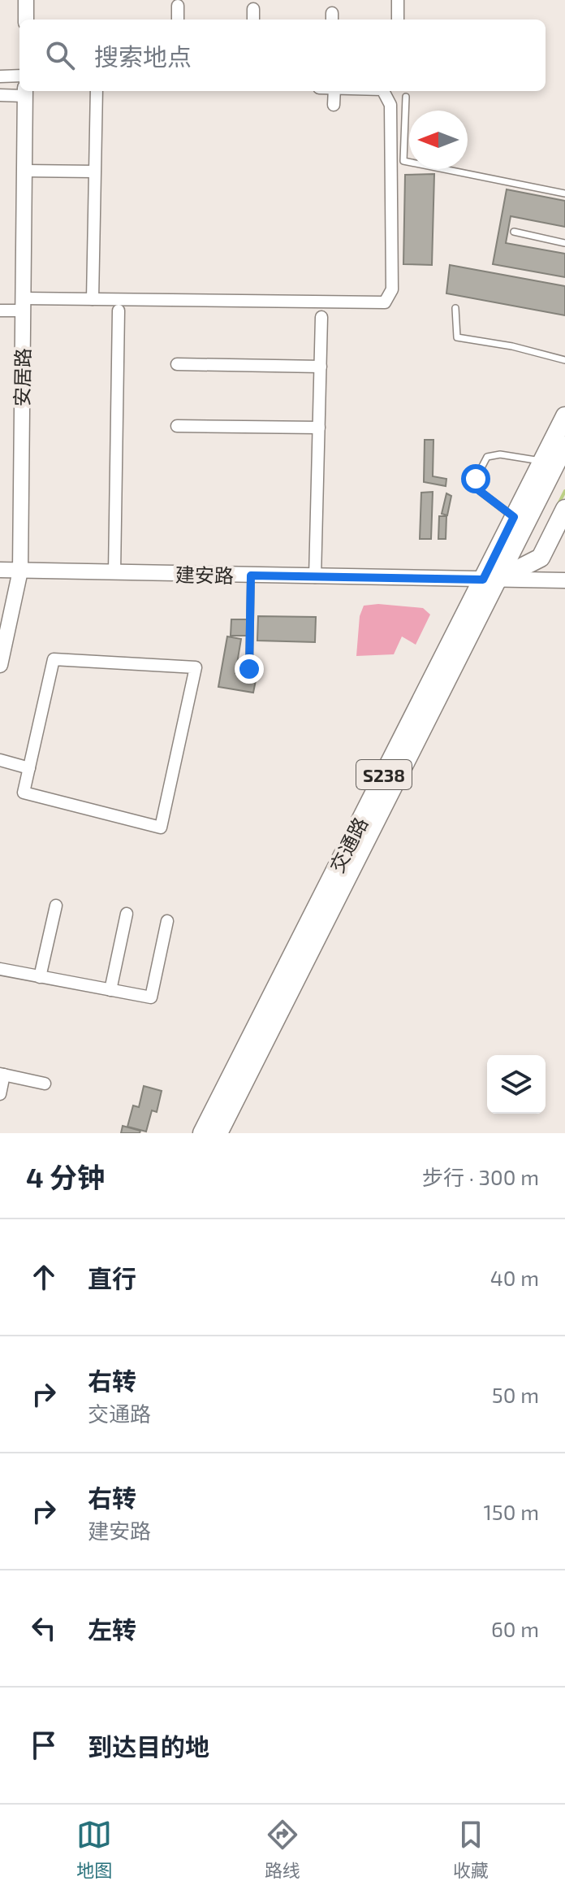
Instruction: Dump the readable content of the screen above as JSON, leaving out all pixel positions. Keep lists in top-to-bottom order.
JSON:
{
  "streets": {
    "main road": ["S238", "交通路"],
    "street": ["安居路", "建安路"]
  },
  "crossings": [
    ["安居路", "建安路"],
    ["建安路", "交通路"]
  ],
  "north": "left",
  "page": {
    "search": "搜索地点",
    "heading": ["4 分钟", "步行 · 300 m"],
    "list": [
      ["直行", "40 m"],
      ["右转", "交通路", "50 m"],
      ["右转", "建安路", "150 m"],
      ["左转", "60 m"],
      "到达目的地"
    ],
    "nav": ["地图", "路线", "收藏"]
  }
}
